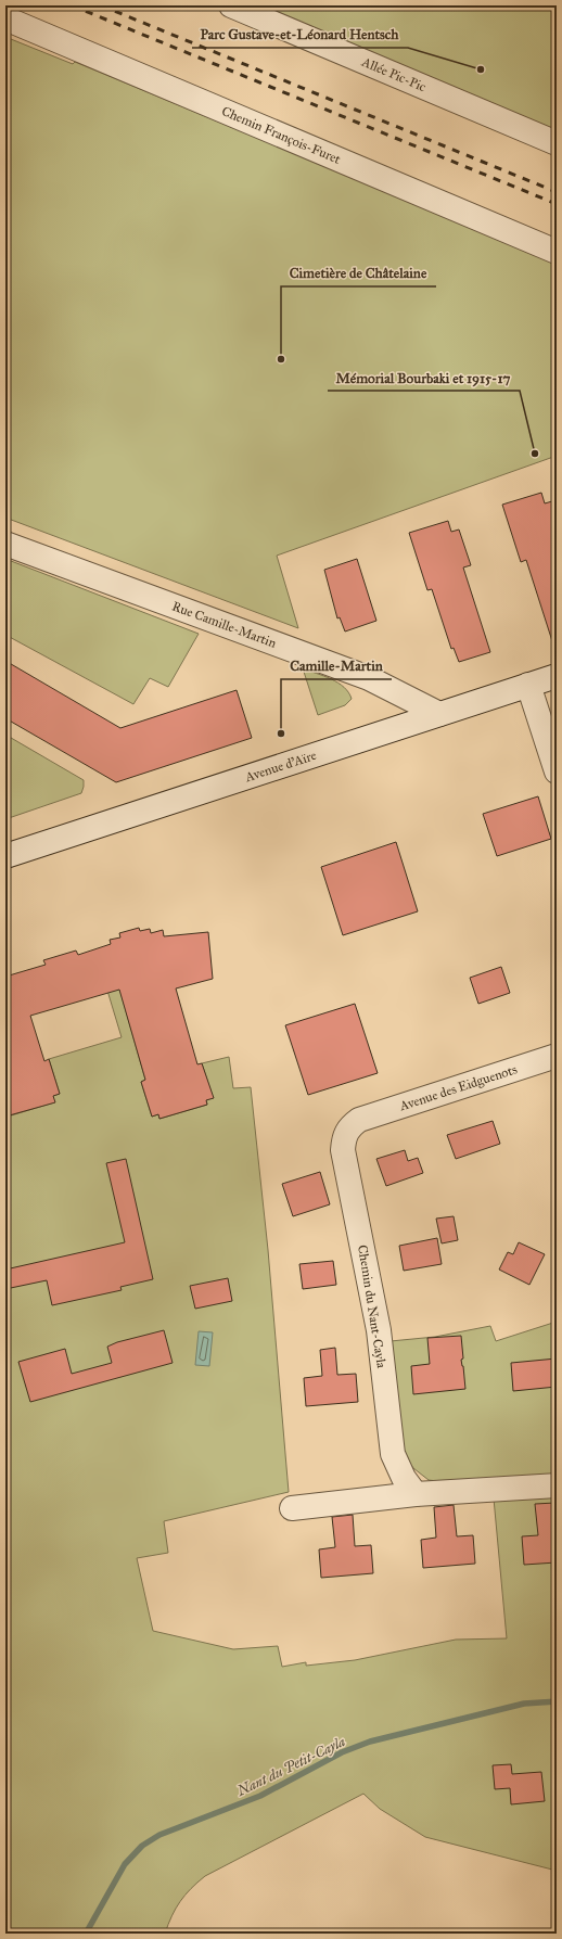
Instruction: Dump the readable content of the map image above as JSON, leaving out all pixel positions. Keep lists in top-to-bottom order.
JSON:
{
  "streets": {
    "street": [
      "Allée Pic-Pic",
      "Chemin François-Furet",
      "Rue Camille-Martin",
      "Avenue d'Aïre",
      "Avenue des Eidguenots",
      "Chemin du Nant-Cayla"
    ]
  },
  "crossings": [
    ["Rue Camille-Martin", "Avenue d'Aïre"],
    ["Avenue des Eidguenots", "Chemin du Nant-Cayla"]
  ],
  "water": ["Nant du Petit-Cayla"],
  "places": [
    "Parc Gustave-et-Léonard Hentsch",
    "Cimetière de Châtelaine",
    "Mémorial Bourbaki et 1915-17",
    "Camille-Martin"
  ]
}
